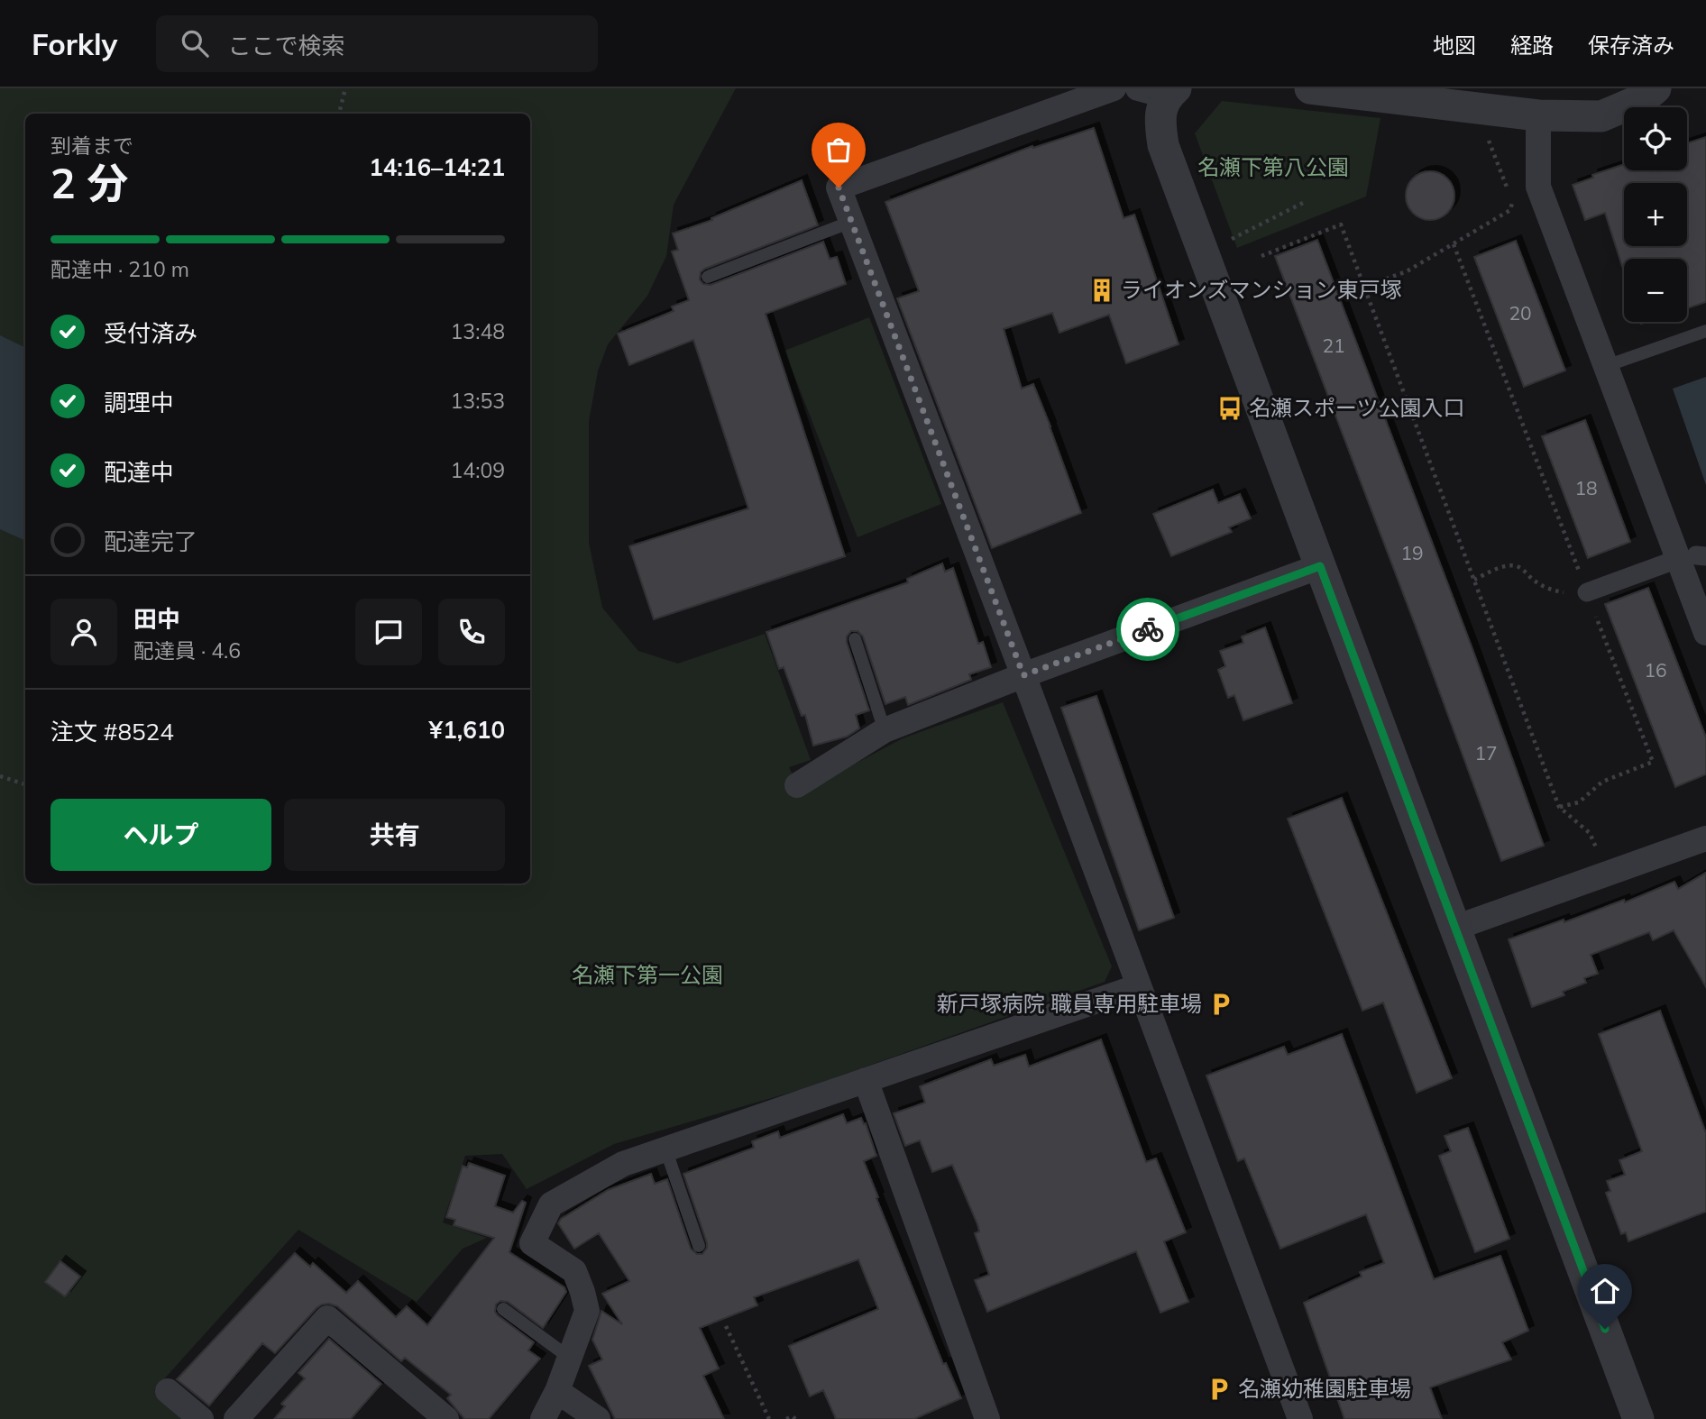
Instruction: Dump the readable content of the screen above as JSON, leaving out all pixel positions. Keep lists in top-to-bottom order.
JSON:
{
  "parks": ["名瀬下第八公園", "名瀬下第一公園"],
  "places": {
    "building": ["ライオンズマンション東戸塚"],
    "bus stop": ["名瀬スポーツ公園入口"],
    "parking": ["新戸塚病院 職員専用駐車場", "名瀬幼稚園駐車場"]
  },
  "house_numbers": [
    "20",
    "21",
    "18",
    "19",
    "16",
    "17"
  ],
  "page": {
    "header": "Forkly",
    "search": "ここで検索",
    "nav": ["地図", "経路", "保存済み"],
    "map_buttons": ["+", "−"],
    "heading": ["2 分", "到着まで", "14:16–14:21"],
    "panel": [
      "田中",
      "配達員 · 4.6",
      "注文 #8524",
      "¥1,610"
    ],
    "bar": "配達中 · 210 m",
    "list": [
      ["受付済み", "13:48"],
      ["調理中", "13:53"],
      ["配達中", "14:09"],
      "配達完了"
    ],
    "buttons": ["ヘルプ", "共有"]
  }
}
